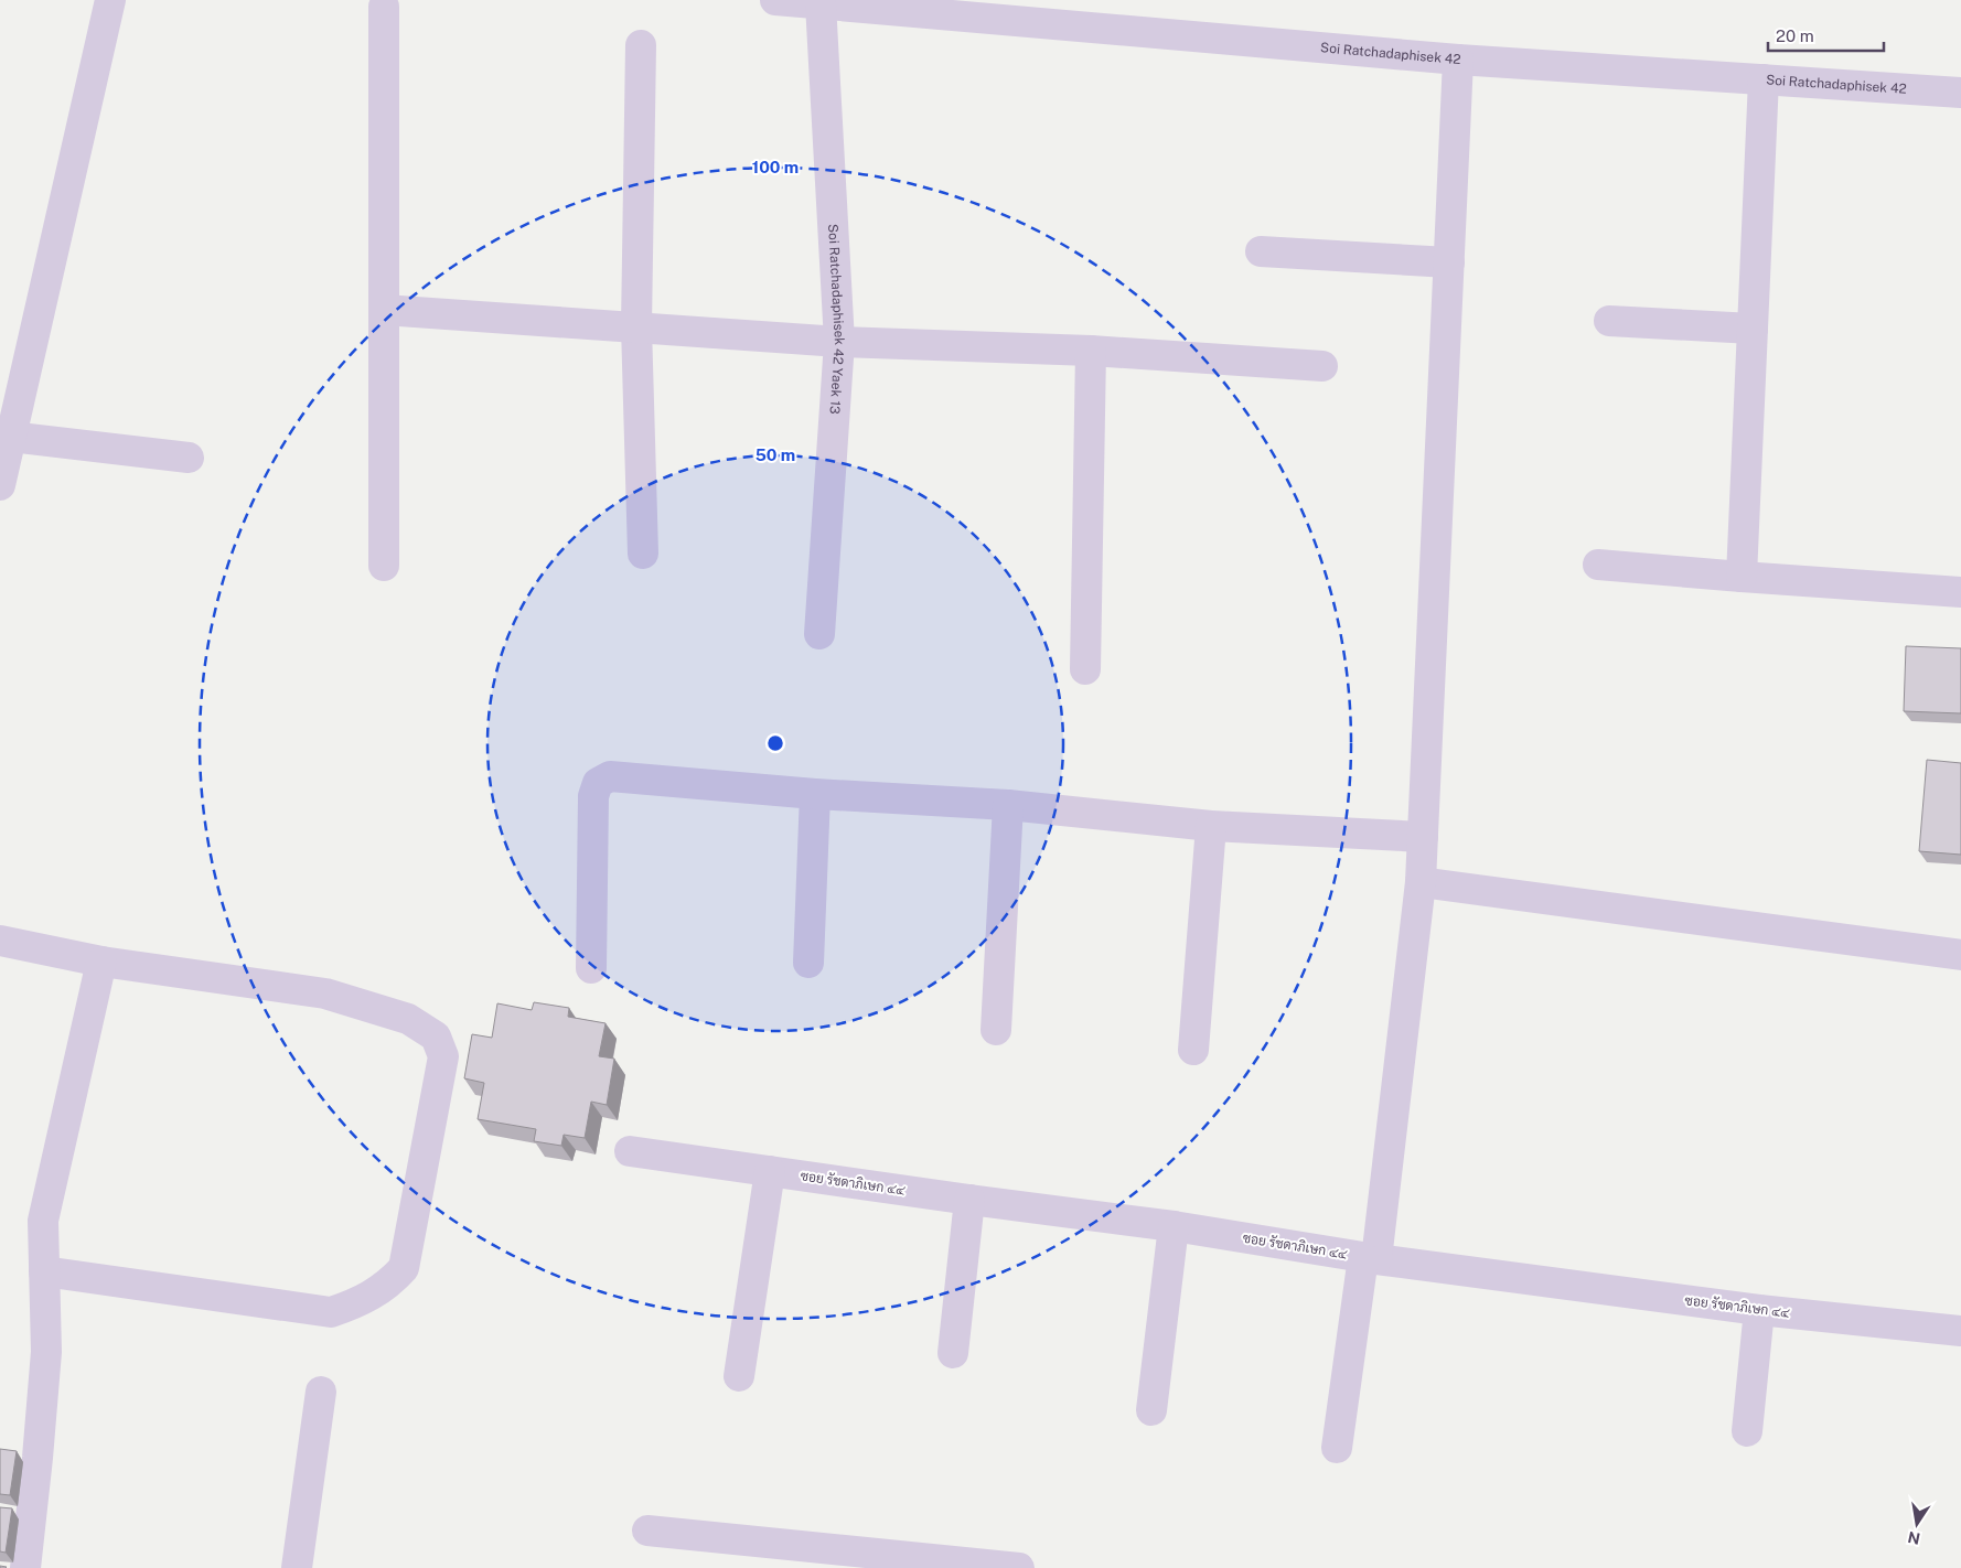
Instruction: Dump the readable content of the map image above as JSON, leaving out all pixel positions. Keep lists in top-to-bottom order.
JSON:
{
  "streets": {
    "street": ["Soi Ratchadaphisek 42", "Soi Ratchadaphisek 42 Yaek 13", "ซอย รัชดาภิเษก ๔๔"]
  },
  "crossings": [
    ["Soi Ratchadaphisek 42", "Soi Ratchadaphisek 42 Yaek 13"]
  ],
  "scale_bar": "20 m",
  "north": "bottom",
  "rings": ["100 m", "50 m"]
}
